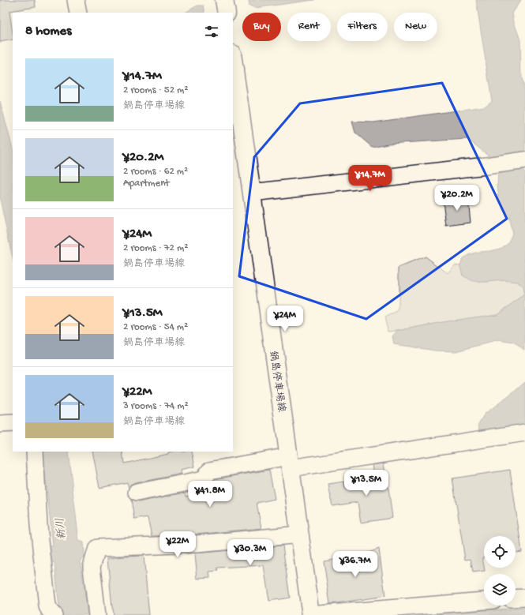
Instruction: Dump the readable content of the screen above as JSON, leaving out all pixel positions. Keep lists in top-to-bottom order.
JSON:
{
  "streets": {
    "main road": ["鍋島停車場線"]
  },
  "water": ["新川"],
  "page": {
    "chip": [
      "Buy",
      "Rent",
      "Filters",
      "New"
    ],
    "heading": "8 homes",
    "list": [
      {
        "name": "¥14.7M",
        "note": "2 rooms · 52 m² · 鍋島停車場線"
      },
      {
        "name": "¥20.2M",
        "note": "2 rooms · 62 m² · Apartment"
      },
      {
        "name": "¥24M",
        "note": "2 rooms · 72 m² · 鍋島停車場線"
      },
      {
        "name": "¥13.5M",
        "note": "2 rooms · 54 m² · 鍋島停車場線"
      },
      {
        "name": "¥22M",
        "note": "3 rooms · 74 m² · 鍋島停車場線"
      }
    ],
    "price": [
      "¥14.7M",
      "¥20.2M",
      "¥24M",
      "¥13.5M",
      "¥41.8M",
      "¥22M",
      "¥30.3M",
      "¥36.7M"
    ]
  }
}
